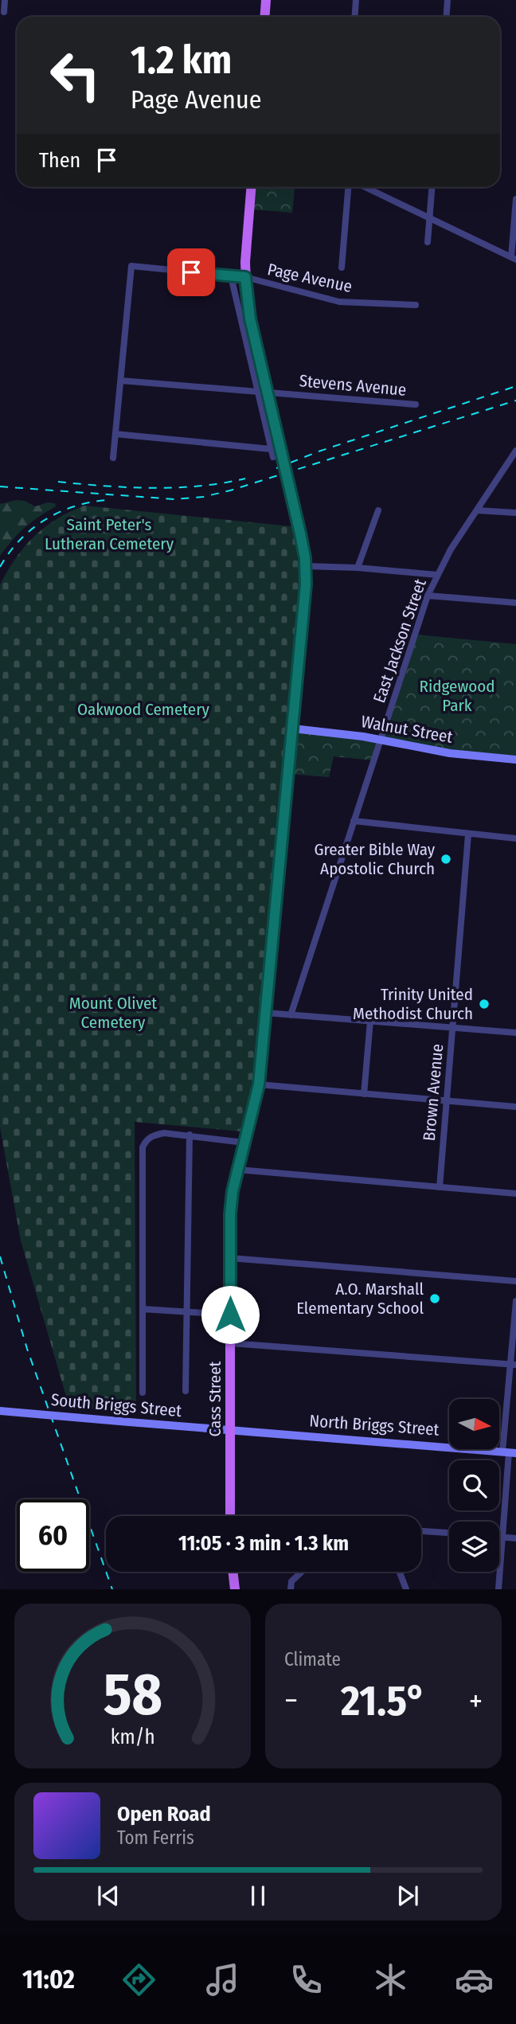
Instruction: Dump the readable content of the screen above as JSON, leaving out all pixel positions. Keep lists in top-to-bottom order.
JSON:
{
  "streets": {
    "main road": ["Cass Street"],
    "street": [
      "Page Avenue",
      "Stevens Avenue",
      "East Jackson Street",
      "Walnut Street",
      "Brown Avenue",
      "South Briggs Street",
      "North Briggs Street"
    ]
  },
  "crossings": [
    ["Page Avenue", "Stevens Avenue"],
    ["Page Avenue", "Cass Street"],
    ["East Jackson Street", "Walnut Street"],
    ["Walnut Street", "Cass Street"],
    ["Cass Street", "South Briggs Street"],
    ["Cass Street", "North Briggs Street"],
    ["South Briggs Street", "North Briggs Street"]
  ],
  "parks": [
    "Saint Peter's Lutheran Cemetery",
    "Ridgewood Park",
    "Oakwood Cemetery",
    "Mount Olivet Cemetery"
  ],
  "places": ["Greater Bible Way Apostolic Church", "Trinity United Methodist Church", "A.O. Marshall Elementary School"],
  "north": "right",
  "page": {
    "turn": ["1.2 km", "Page Avenue"],
    "then": "Then",
    "limit": "60",
    "trip": "11:05 · 3 min · 1.3 km",
    "tile": "Climate",
    "heat": ["−", "21.5°", "+"],
    "song": ["Open Road", "Tom Ferris"],
    "tabs": "11:02",
    "gauge": ["58", "km/h"]
  }
}
